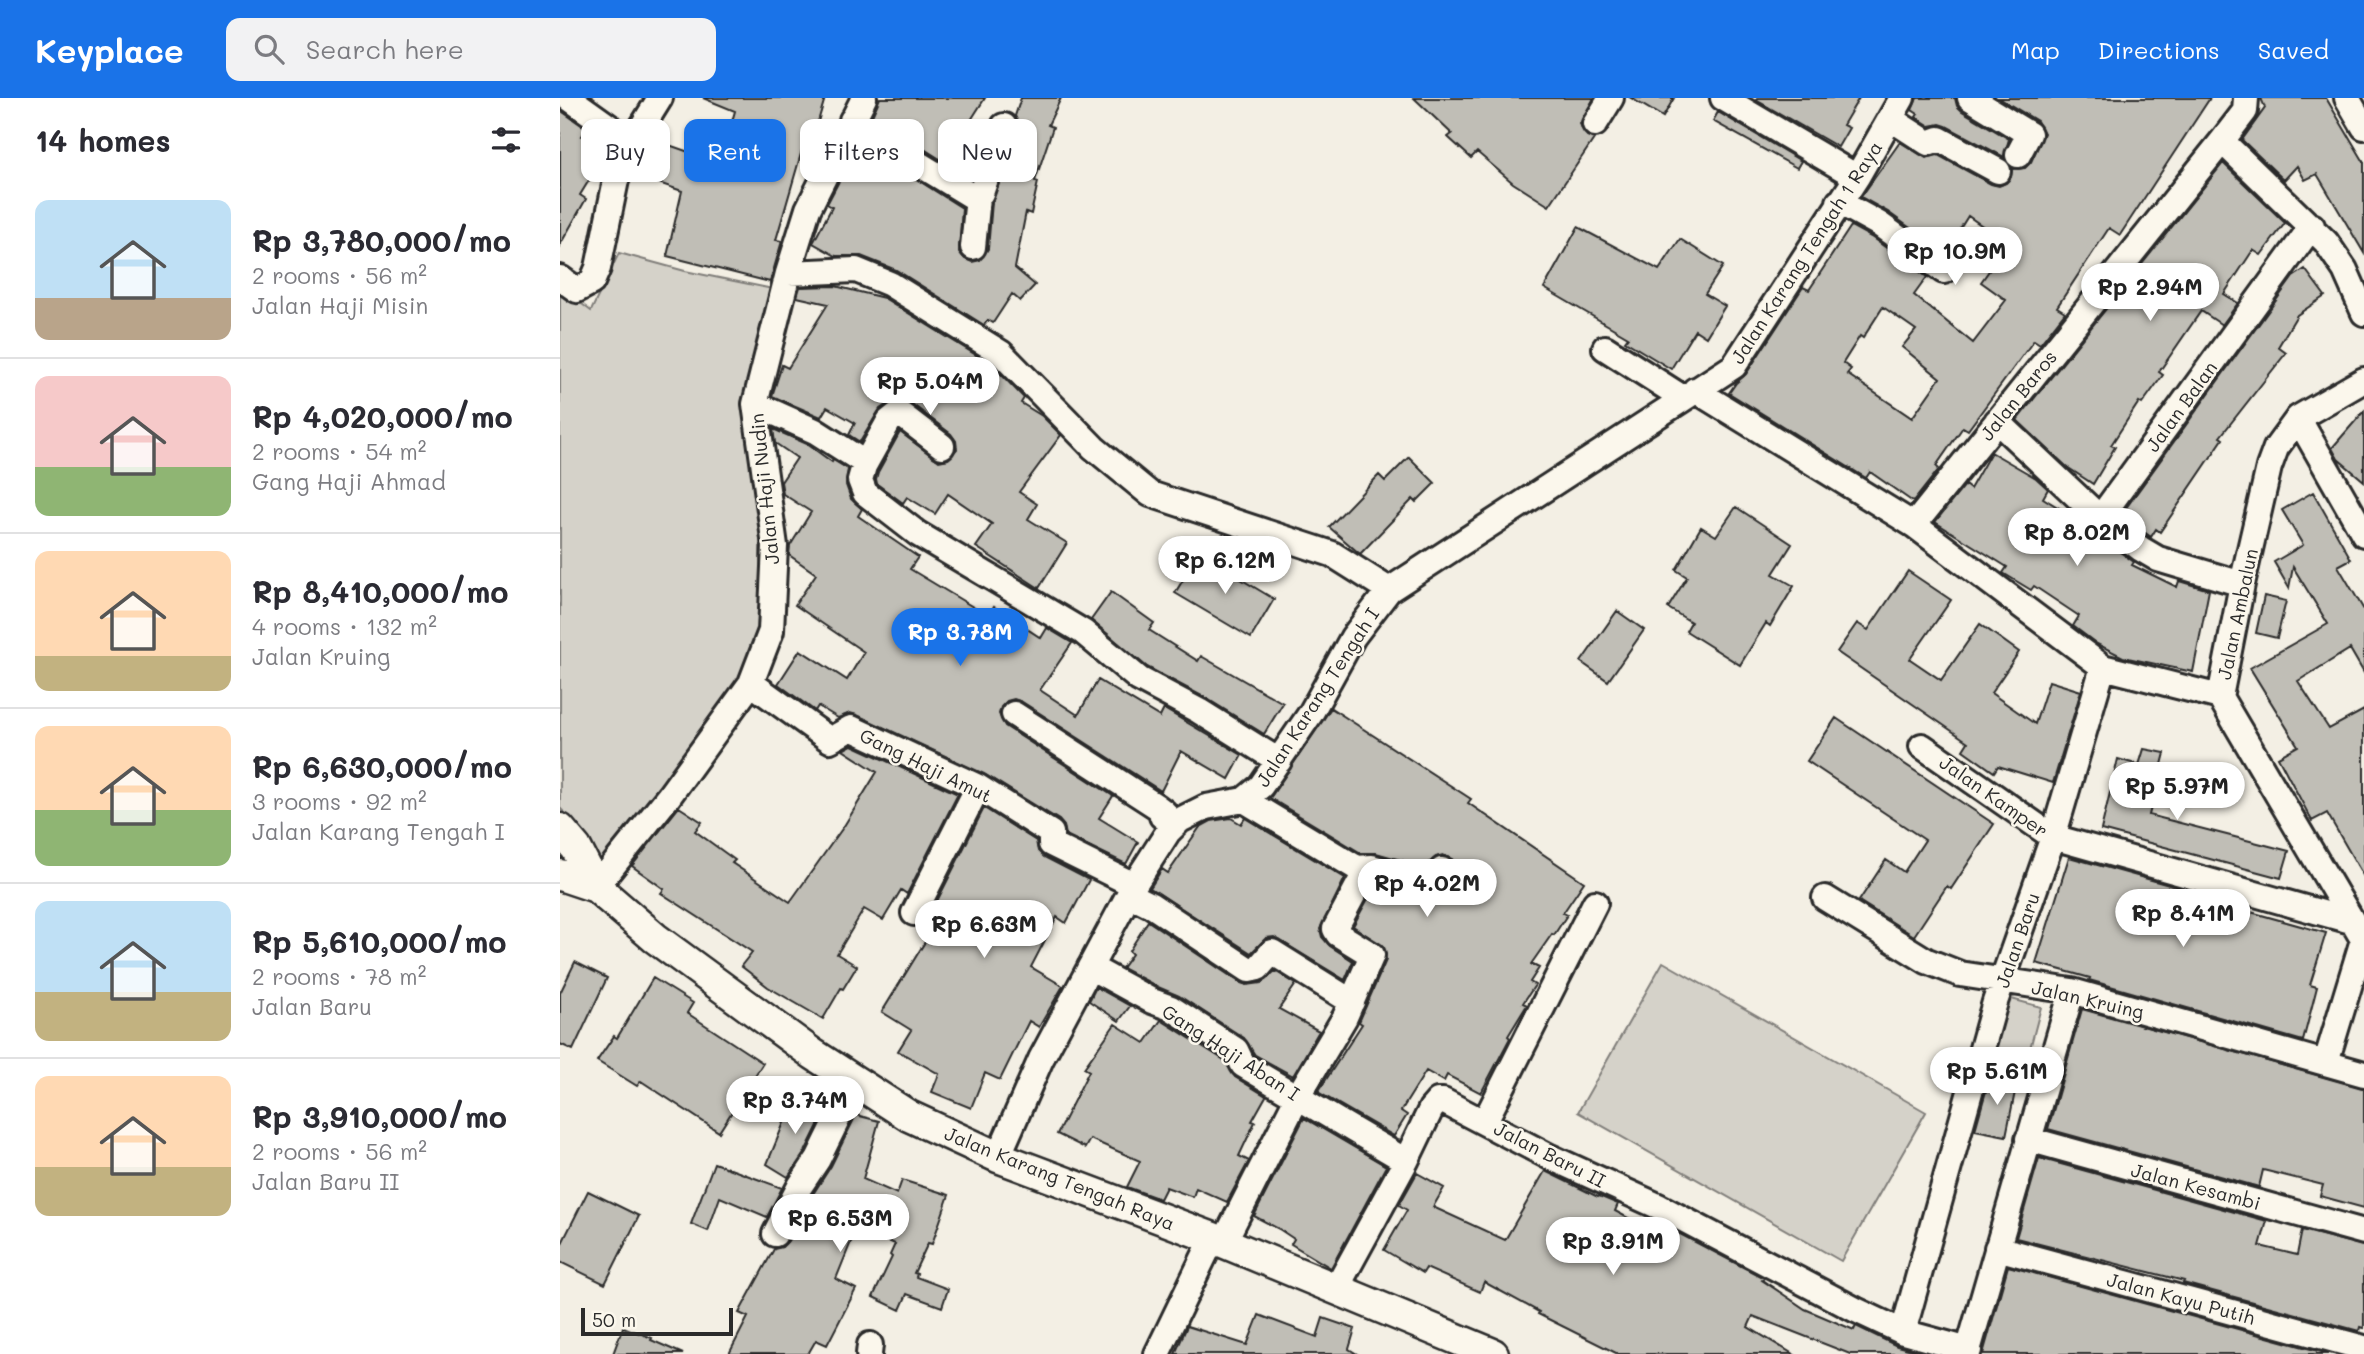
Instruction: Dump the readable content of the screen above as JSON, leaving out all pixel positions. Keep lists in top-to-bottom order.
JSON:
{
  "streets": {
    "main road": ["Jalan Karang Tengah Raya"],
    "street": [
      "Jalan Karang Tengah 1 Raya",
      "Jalan Baros",
      "Jalan Balan",
      "Jalan Haji Nudin",
      "Jalan Ambalun",
      "Jalan Karang Tengah I",
      "Gang Haji Amut",
      "Jalan Kamper",
      "Jalan Baru",
      "Jalan Kruing",
      "Gang Haji Aban I",
      "Jalan Baru II",
      "Jalan Kesambi",
      "Jalan Kayu Putih"
    ]
  },
  "crossings": [
    ["Jalan Karang Tengah 1 Raya", "Jalan Karang Tengah I"],
    ["Jalan Haji Nudin", "Gang Haji Amut"],
    ["Jalan Haji Nudin", "Jalan Karang Tengah Raya"],
    ["Jalan Ambalun", "Jalan Kamper"],
    ["Jalan Karang Tengah I", "Gang Haji Amut"],
    ["Jalan Karang Tengah I", "Gang Haji Aban I"],
    ["Jalan Karang Tengah I", "Jalan Karang Tengah Raya"],
    ["Jalan Kamper", "Jalan Baru"],
    ["Jalan Baru", "Jalan Kruing"],
    ["Jalan Baru", "Jalan Baru II"],
    ["Gang Haji Aban I", "Jalan Baru II"],
    ["Jalan Baru II", "Jalan Karang Tengah Raya"]
  ],
  "scale_bar": "50 m",
  "page": {
    "header": "Keyplace",
    "search": "Search here",
    "nav": ["Map", "Directions", "Saved"],
    "heading": "14 homes",
    "chip": [
      "Buy",
      "Rent",
      "Filters",
      "New"
    ],
    "list": [
      {
        "name": "Rp 3,780,000/mo",
        "note": "2 rooms · 56 m² · Jalan Haji Misin"
      },
      {
        "name": "Rp 4,020,000/mo",
        "note": "2 rooms · 54 m² · Gang Haji Ahmad"
      },
      {
        "name": "Rp 8,410,000/mo",
        "note": "4 rooms · 132 m² · Jalan Kruing"
      },
      {
        "name": "Rp 6,630,000/mo",
        "note": "3 rooms · 92 m² · Jalan Karang Tengah I"
      },
      {
        "name": "Rp 5,610,000/mo",
        "note": "2 rooms · 78 m² · Jalan Baru"
      },
      {
        "name": "Rp 3,910,000/mo",
        "note": "2 rooms · 56 m² · Jalan Baru II"
      }
    ],
    "price": [
      "Rp 10.9M",
      "Rp 2.94M",
      "Rp 5.04M",
      "Rp 8.02M",
      "Rp 6.12M",
      "Rp 3.78M",
      "Rp 5.97M",
      "Rp 4.02M",
      "Rp 8.41M",
      "Rp 6.63M",
      "Rp 5.61M",
      "Rp 3.74M",
      "Rp 6.53M",
      "Rp 3.91M"
    ],
    "scale": "50 m"
  }
}
